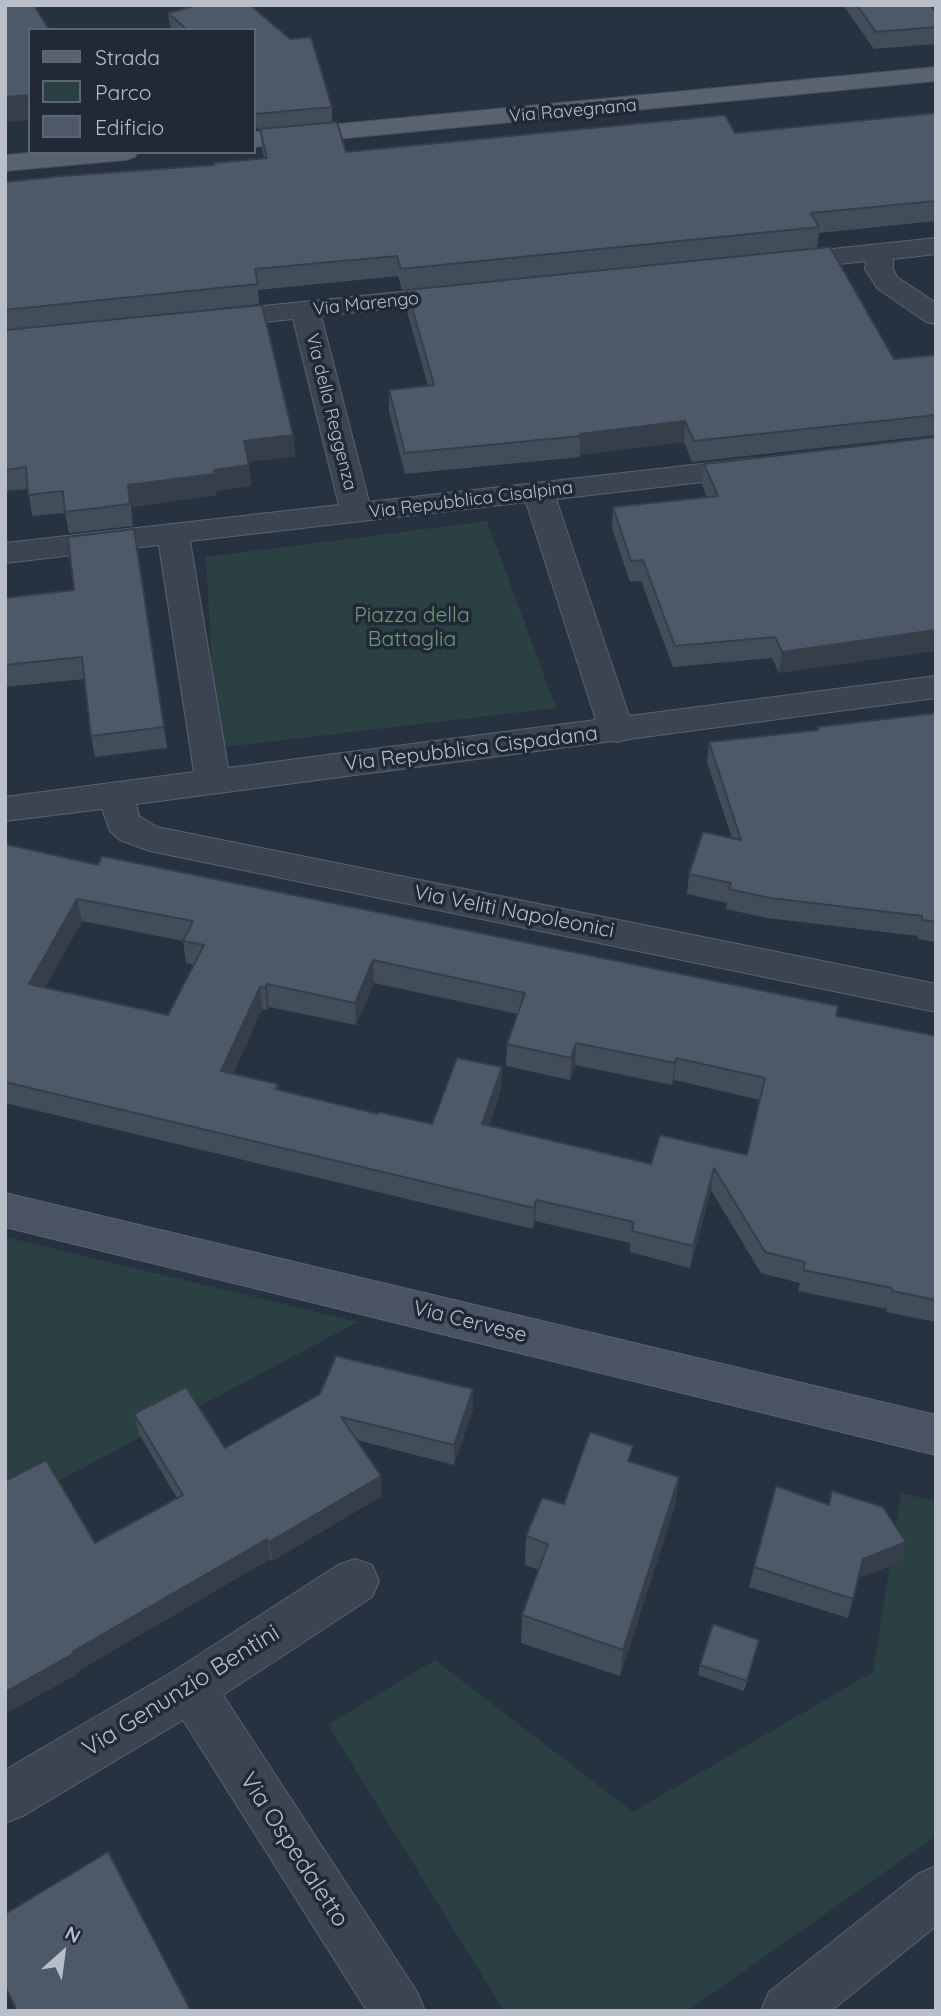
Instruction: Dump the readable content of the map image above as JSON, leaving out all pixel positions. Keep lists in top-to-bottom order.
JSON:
{
  "streets": {
    "main road": ["Via Ravegnana", "Via Cervese"],
    "street": [
      "Via Marengo",
      "Via della Reggenza",
      "Via Repubblica Cisalpina",
      "Via Repubblica Cispadana",
      "Via Veliti Napoleonici",
      "Via Genunzio Bentini",
      "Via Ospedaletto"
    ]
  },
  "crossings": [
    ["Via Marengo", "Via della Reggenza"],
    ["Via della Reggenza", "Via Repubblica Cisalpina"],
    ["Via Repubblica Cispadana", "Via Veliti Napoleonici"],
    ["Via Genunzio Bentini", "Via Ospedaletto"]
  ],
  "parks": ["Piazza della Battaglia"],
  "legend": ["Strada", "Parco", "Edificio"],
  "north": "top right"
}
